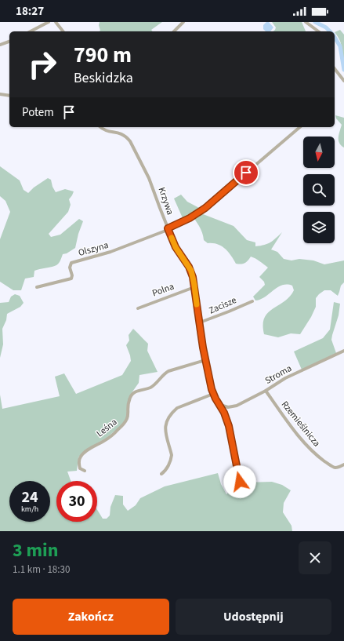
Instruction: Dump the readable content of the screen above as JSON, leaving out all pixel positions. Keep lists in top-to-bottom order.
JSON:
{
  "streets": {
    "street": [
      "Krzywa",
      "Olszyna",
      "Polna",
      "Zacisze",
      "Stroma",
      "Rzemieślnicza",
      "Leśna"
    ]
  },
  "crossings": [
    ["Krzywa", "Olszyna"],
    ["Krzywa", "Polna"],
    ["Krzywa", "Zacisze"],
    ["Krzywa", "Leśna"],
    ["Stroma", "Rzemieślnicza"]
  ],
  "north": "bottom",
  "page": {
    "status": "18:27",
    "turn": ["790 m", "Beskidzka"],
    "then": "Potem",
    "speed": "24 km/h",
    "limit": "30",
    "heading": ["3 min", "1.1 km · 18:30"],
    "buttons": ["Zakończ", "Udostępnij"]
  }
}
